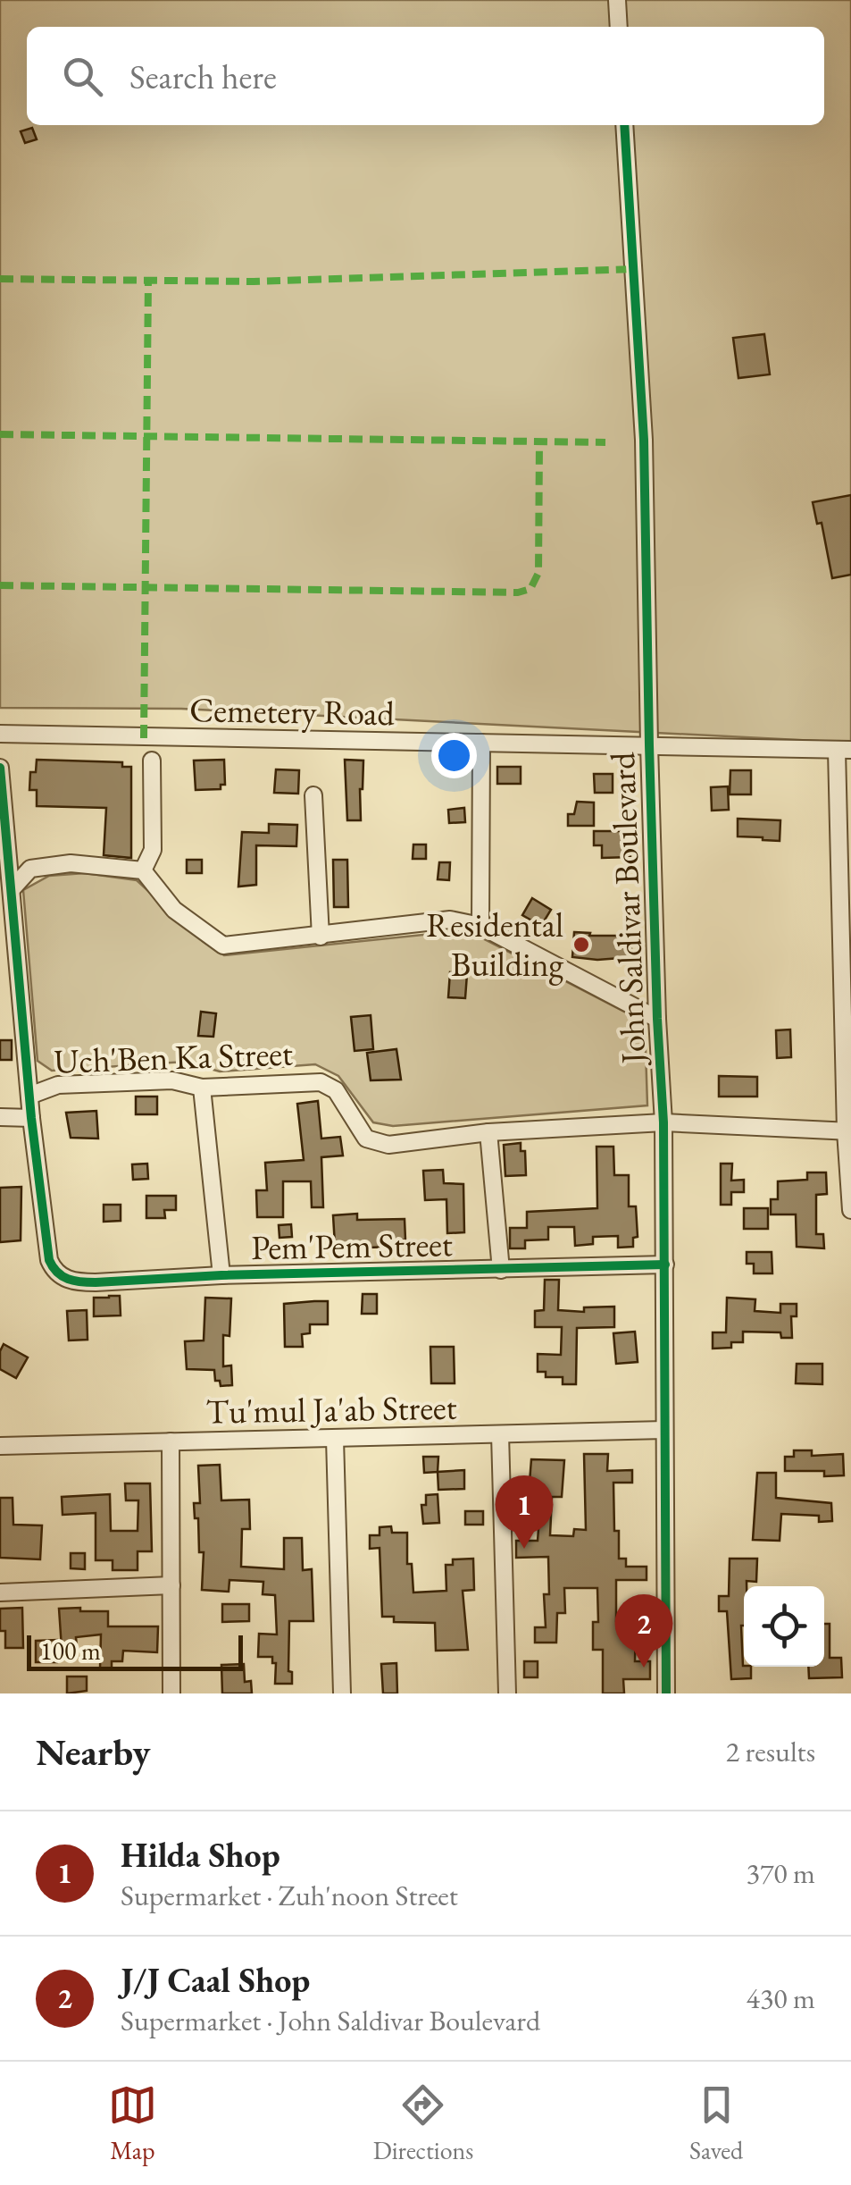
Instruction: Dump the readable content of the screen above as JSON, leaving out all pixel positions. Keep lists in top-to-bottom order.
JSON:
{
  "streets": {
    "street": [
      "Cemetery Road",
      "John Saldivar Boulevard",
      "Uch'Ben Ka Street",
      "Pem'Pem Street",
      "Tu'mul Ja'ab Street"
    ]
  },
  "crossings": [
    ["Cemetery Road", "John Saldivar Boulevard"],
    ["John Saldivar Boulevard", "Uch'Ben Ka Street"],
    ["John Saldivar Boulevard", "Pem'Pem Street"],
    ["John Saldivar Boulevard", "Tu'mul Ja'ab Street"]
  ],
  "places": ["Residental Building"],
  "scale_bar": "100 m",
  "page": {
    "search": "Search here",
    "pins": ["1", "2"],
    "scale": "100 m",
    "heading": ["Nearby", "2 results"],
    "list": [
      {
        "mark": "1",
        "name": "Hilda Shop",
        "note": "Supermarket · Zuh'noon Street",
        "value": "370 m"
      },
      {
        "mark": "2",
        "name": "J/J Caal Shop",
        "note": "Supermarket · John Saldivar Boulevard",
        "value": "430 m"
      }
    ],
    "nav": ["Map", "Directions", "Saved"]
  }
}
